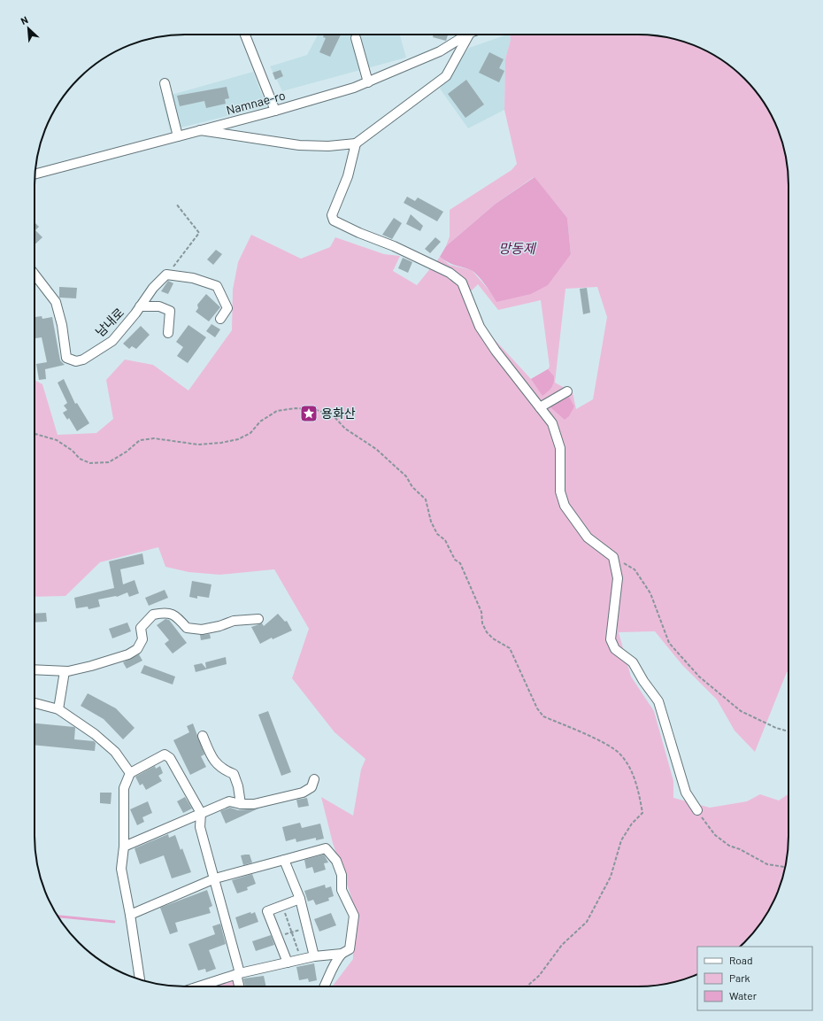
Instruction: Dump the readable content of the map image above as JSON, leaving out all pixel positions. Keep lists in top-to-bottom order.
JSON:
{
  "streets": {
    "street": ["Namnae-ro", "남내로"]
  },
  "water": ["망동제"],
  "places": {
    "place": ["용화산"]
  },
  "legend": ["Road", "Park", "Water"],
  "north": "top left"
}
